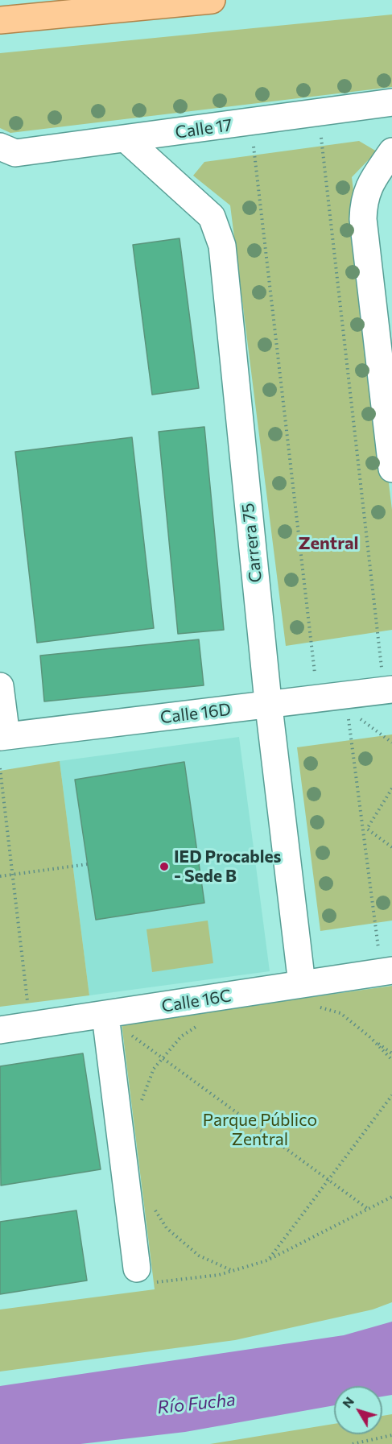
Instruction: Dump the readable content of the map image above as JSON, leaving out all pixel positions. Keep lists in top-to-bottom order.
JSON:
{
  "streets": {
    "street": [
      "Calle 17",
      "Carrera 75",
      "Calle 16D",
      "Calle 16C"
    ]
  },
  "crossings": [
    ["Calle 17", "Carrera 75"],
    ["Carrera 75", "Calle 16D"],
    ["Carrera 75", "Calle 16C"]
  ],
  "districts": ["Zentral"],
  "water": ["Río Fucha"],
  "parks": ["Parque Público Zentral"],
  "places": ["IED Procables - Sede B"],
  "north": "top left"
}
